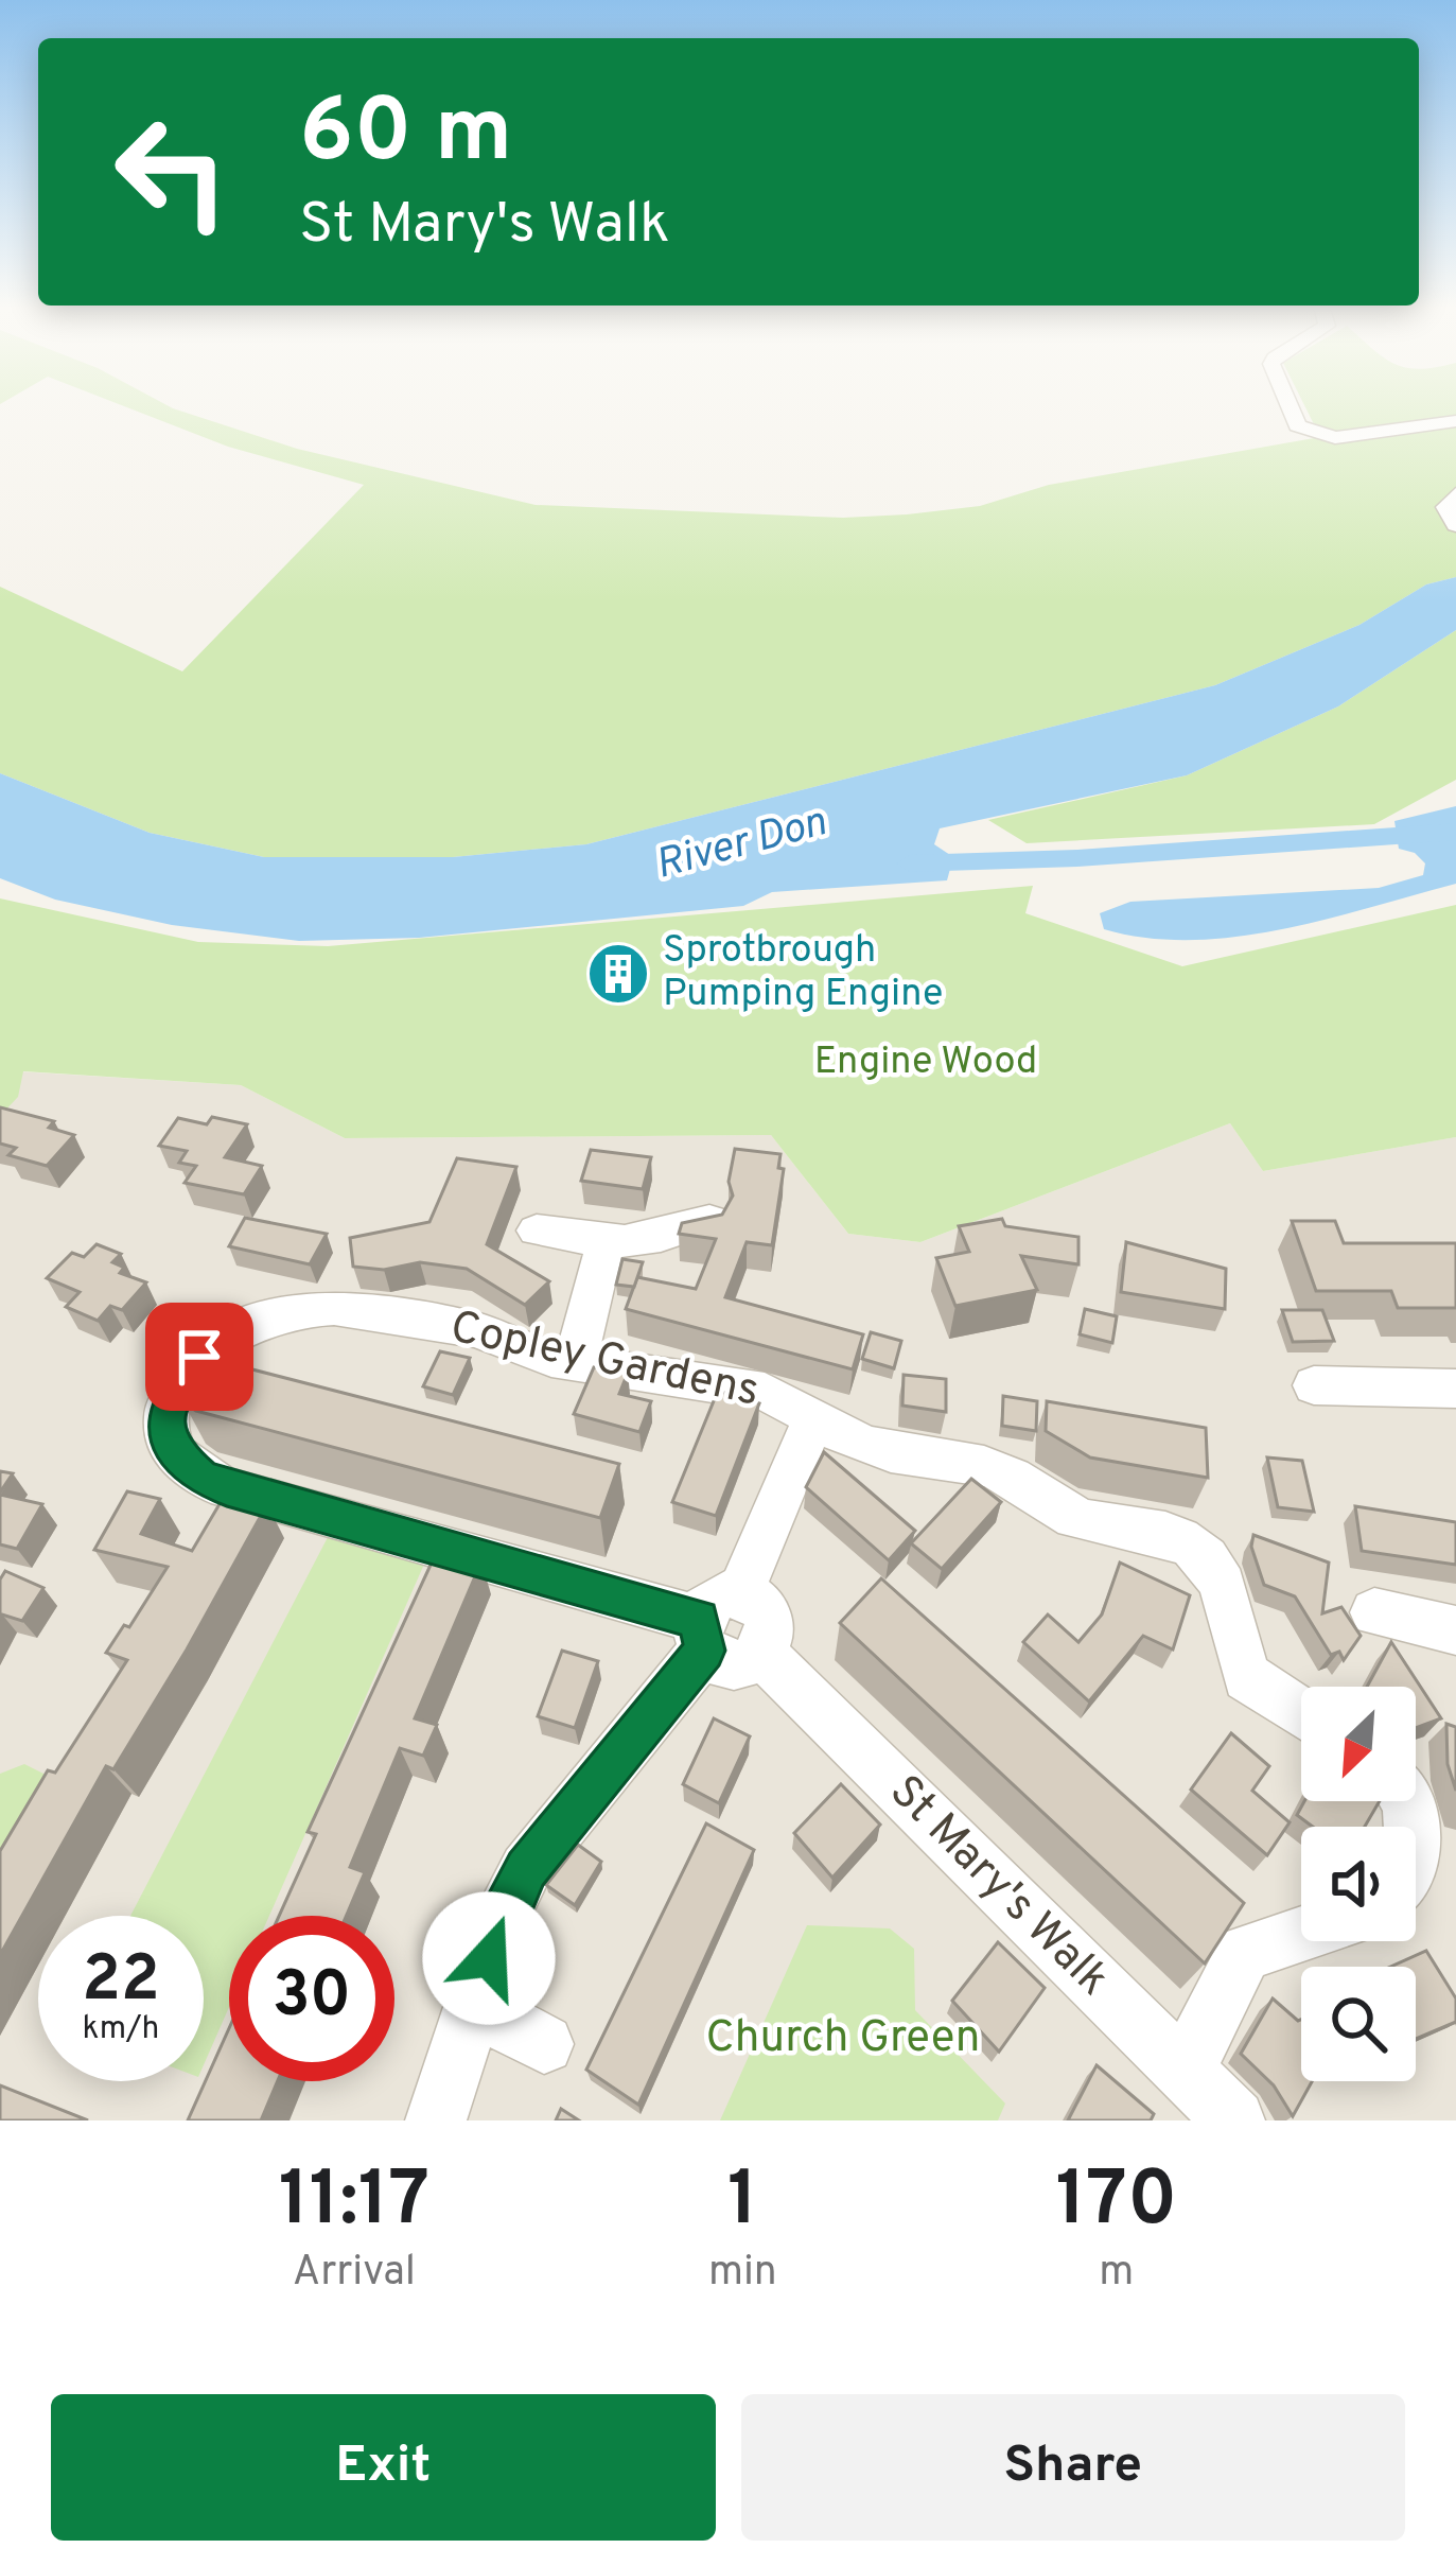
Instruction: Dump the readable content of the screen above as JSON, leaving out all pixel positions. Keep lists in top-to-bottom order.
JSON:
{
  "streets": {
    "street": ["Copley Gardens", "St Mary's Walk"]
  },
  "crossings": [
    ["Copley Gardens", "St Mary's Walk"]
  ],
  "water": ["River Don"],
  "parks": ["Engine Wood", "Church Green"],
  "places": {
    "building": ["Sprotbrough Pumping Engine"]
  },
  "north": "bottom left",
  "page": {
    "turn": ["60 m", "St Mary's Walk"],
    "speed": "22 km/h",
    "limit": "30",
    "eta": [
      "11:17",
      "Arrival",
      "1",
      "min",
      "170",
      "m"
    ],
    "buttons": ["Exit", "Share"]
  }
}
